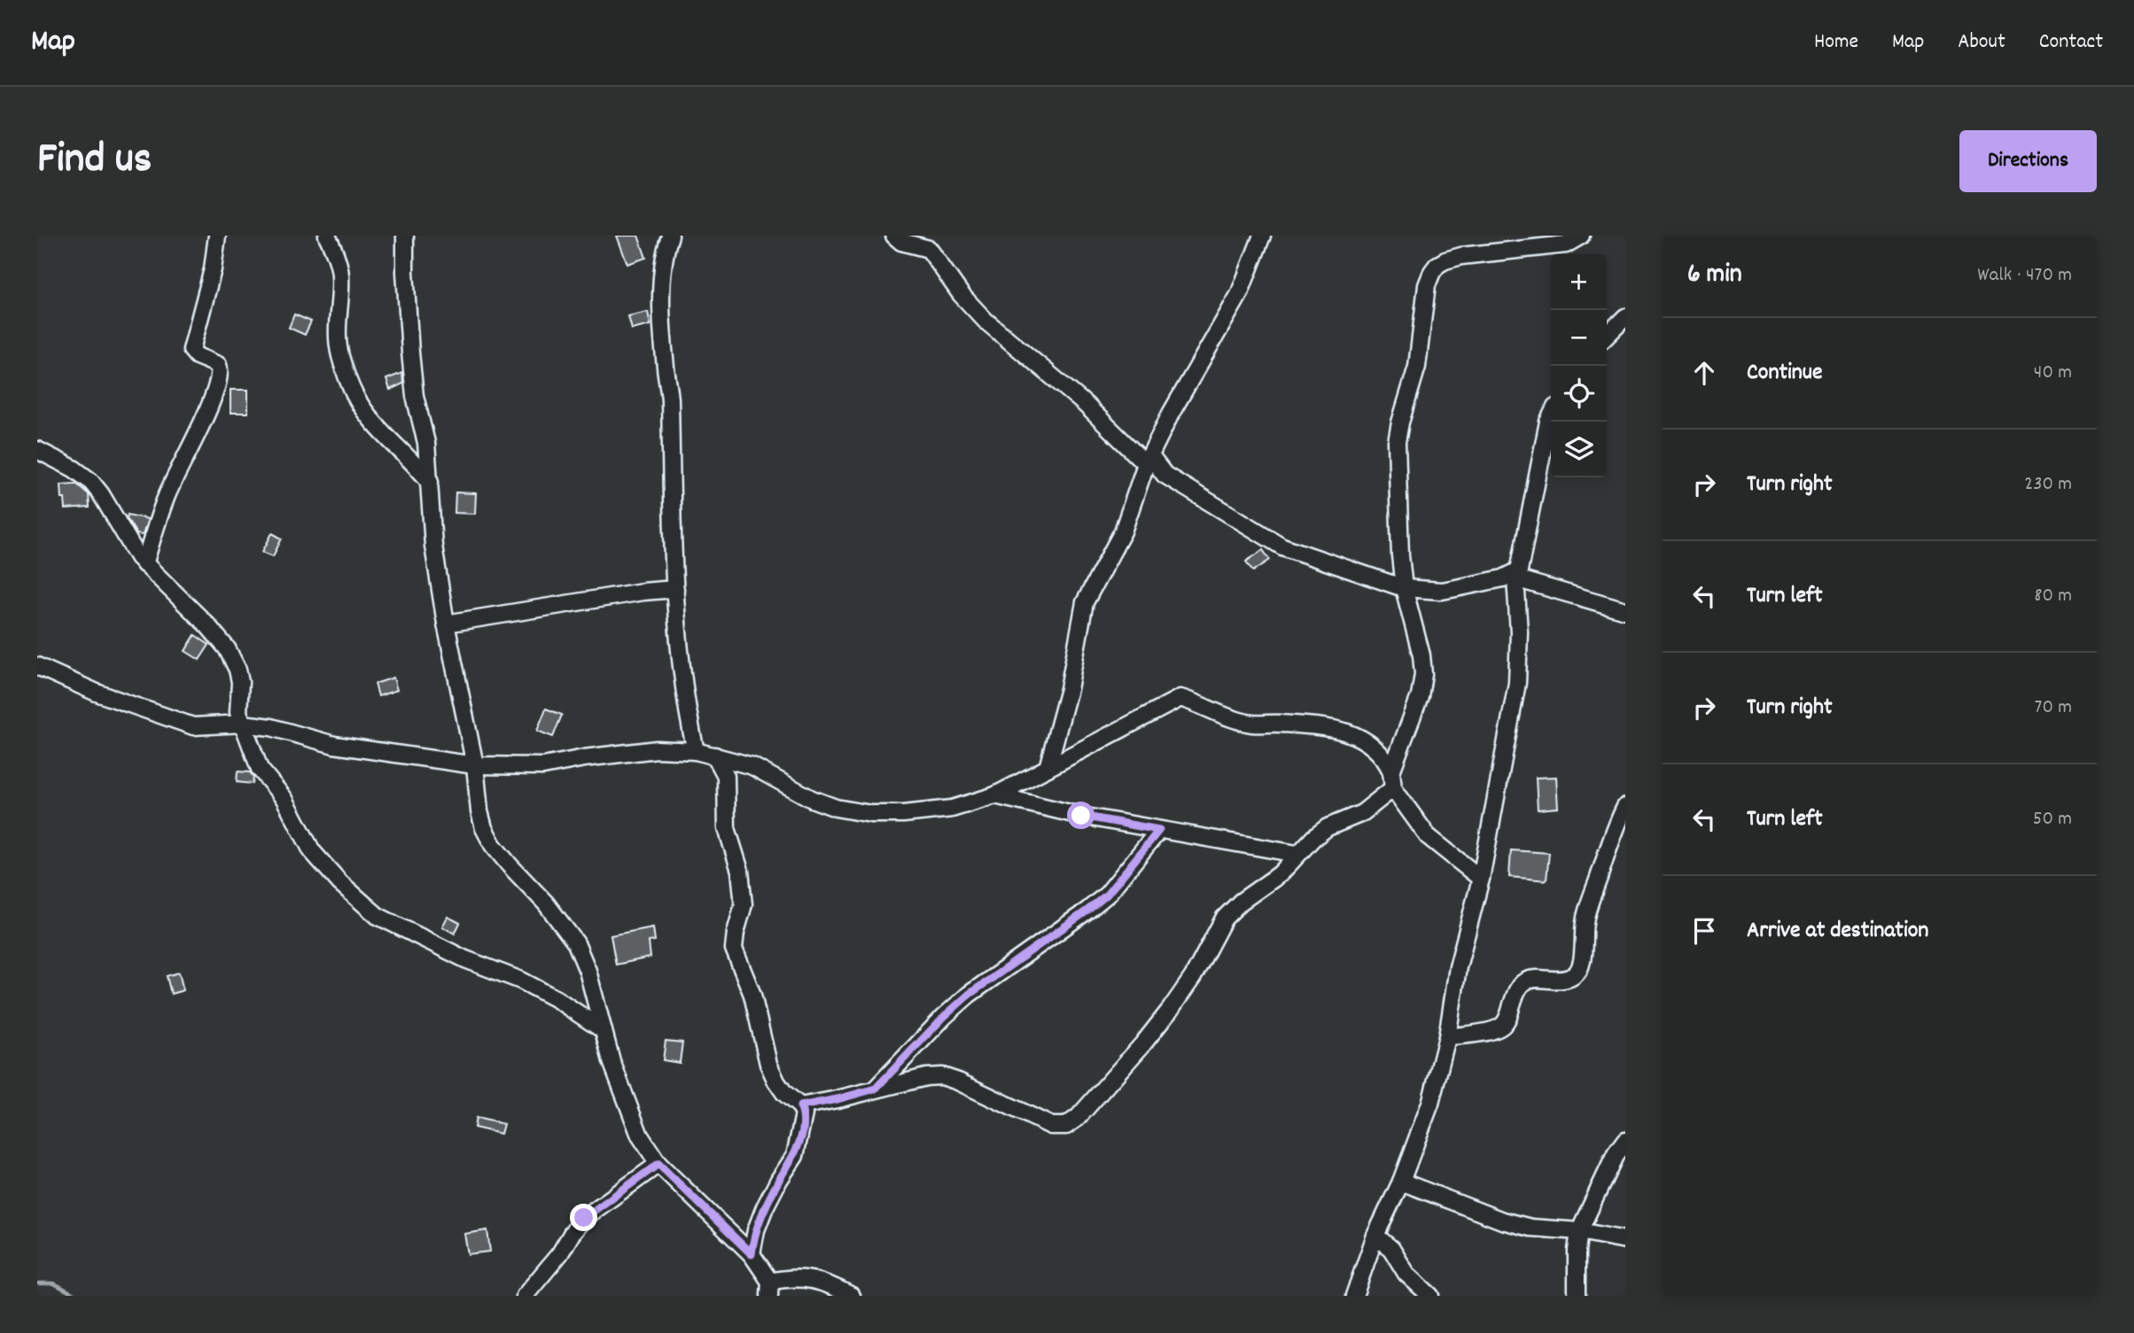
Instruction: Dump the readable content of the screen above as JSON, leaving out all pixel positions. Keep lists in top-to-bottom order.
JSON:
{
  "page": {
    "header": "Map",
    "nav": [
      "Home",
      "Map",
      "About",
      "Contact"
    ],
    "title": "Find us",
    "buttons": "Directions",
    "heading": ["6 min", "Walk · 470 m"],
    "map_buttons": ["+", "−"],
    "list": [
      ["Continue", "40 m"],
      ["Turn right", "230 m"],
      ["Turn left", "80 m"],
      ["Turn right", "70 m"],
      ["Turn left", "50 m"],
      "Arrive at destination"
    ]
  }
}
